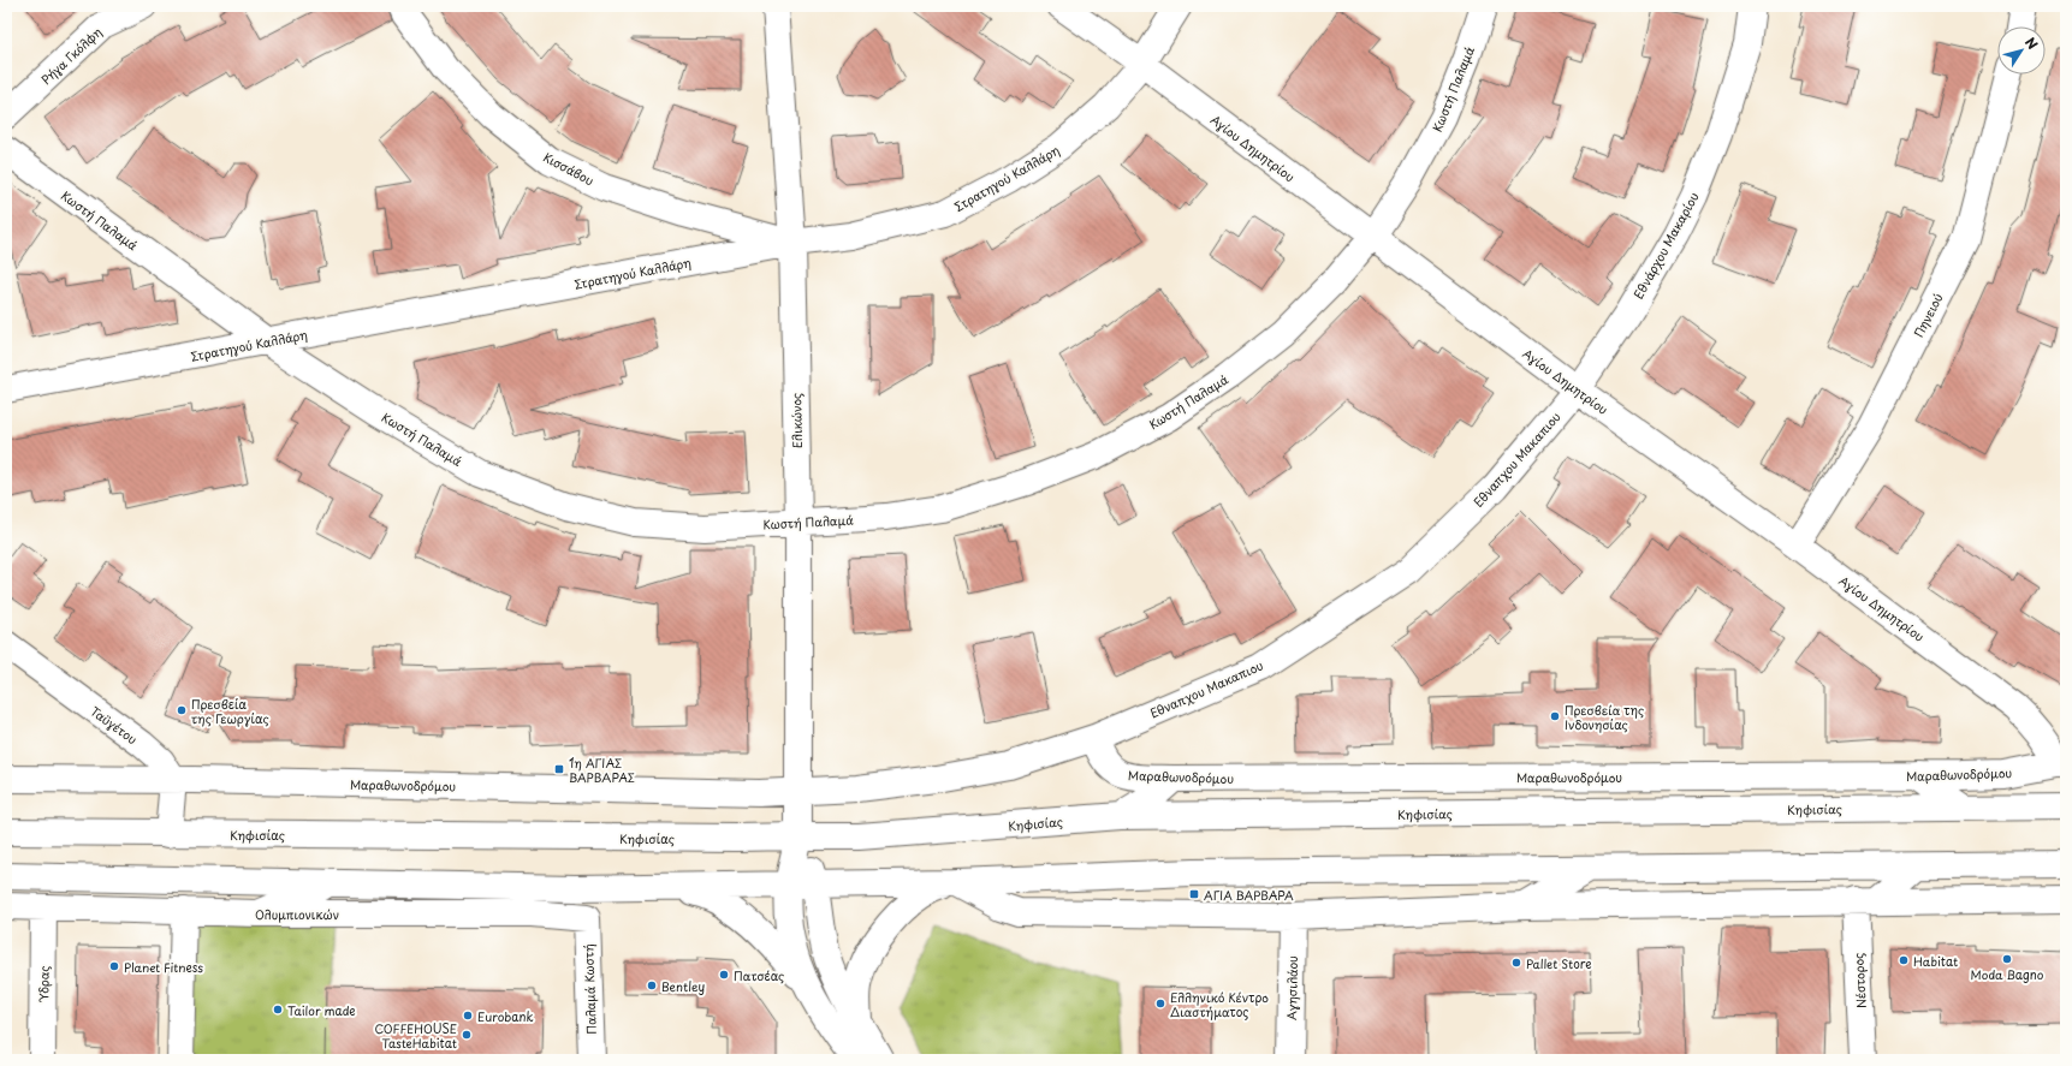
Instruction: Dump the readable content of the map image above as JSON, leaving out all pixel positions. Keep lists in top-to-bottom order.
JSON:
{
  "streets": {
    "street": [
      "Ρήγα Γκόλφη",
      "Κωστή Παλαμά",
      "Αγίου Δημητρίου",
      "Κισσάβου",
      "Στρατηγού Καλλάρη",
      "Εθνάρχου Μακαρίου",
      "Πηνειού",
      "Ελικώνος",
      "Εθναπχου Μακαπιου",
      "Ταϋγέτου",
      "Μαραθωνοδρόμου",
      "Κηφισίας",
      "Ολυμπιονικών",
      "Νέστορος",
      "Ύδρας",
      "Αγησιλάου",
      "Παλαμά Κωστή"
    ]
  },
  "crossings": [
    ["Κωστή Παλαμά", "Αγίου Δημητρίου"],
    ["Κωστή Παλαμά", "Στρατηγού Καλλάρη"],
    ["Κωστή Παλαμά", "Ελικώνος"],
    ["Αγίου Δημητρίου", "Στρατηγού Καλλάρη"],
    ["Αγίου Δημητρίου", "Εθνάρχου Μακαρίου"],
    ["Αγίου Δημητρίου", "Πηνειού"],
    ["Αγίου Δημητρίου", "Εθναπχου Μακαπιου"],
    ["Αγίου Δημητρίου", "Μαραθωνοδρόμου"],
    ["Κισσάβου", "Στρατηγού Καλλάρη"],
    ["Κισσάβου", "Ελικώνος"],
    ["Στρατηγού Καλλάρη", "Ελικώνος"],
    ["Εθνάρχου Μακαρίου", "Εθναπχου Μακαπιου"],
    ["Ελικώνος", "Εθναπχου Μακαπιου"],
    ["Ελικώνος", "Μαραθωνοδρόμου"],
    ["Ελικώνος", "Κηφισίας"],
    ["Εθναπχου Μακαπιου", "Μαραθωνοδρόμου"],
    ["Ταϋγέτου", "Μαραθωνοδρόμου"],
    ["Ολυμπιονικών", "Ύδρας"],
    ["Ολυμπιονικών", "Παλαμά Κωστή"]
  ],
  "places": {
    "other": [
      "Πρεσβεία της Γεωργίας",
      "Πρεσβεία της Ινδονησίας",
      "Moda Bagno",
      "Habitat",
      "Pallet Store",
      "Planet Fitness",
      "Πατσέας",
      "Bentley",
      "Ελληνικό Κέντρο Διαστήματος",
      "Tailor made",
      "Eurobank",
      "COFFEHOUSE TasteHabitat"
    ],
    "transit": ["1η ΑΓΙΑΣ ΒΑΡΒΑΡΑΣ", "ΑΓΙΑ ΒΑΡΒΑΡΑ"]
  },
  "north": "top right"
}
